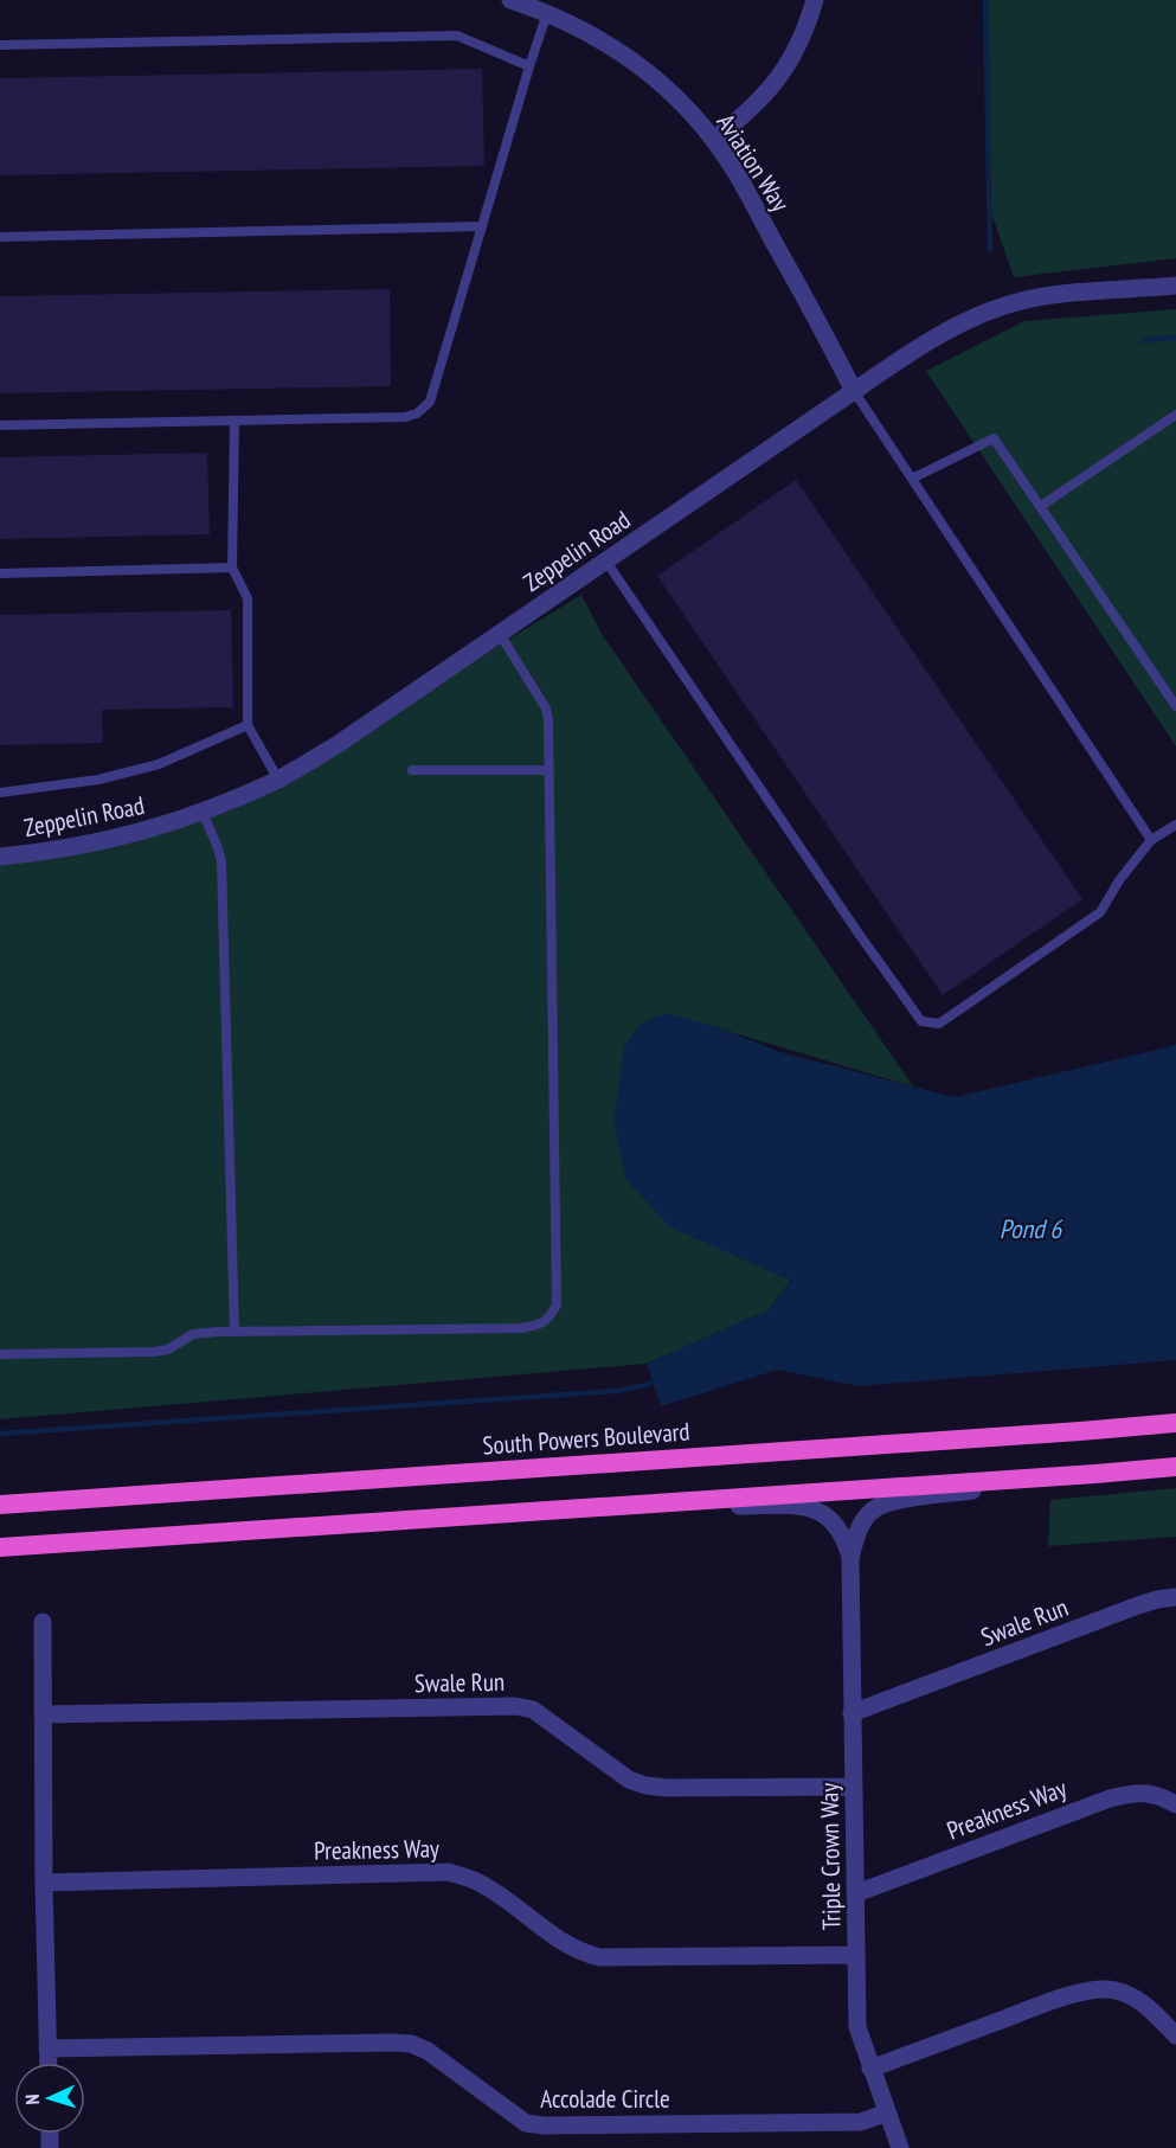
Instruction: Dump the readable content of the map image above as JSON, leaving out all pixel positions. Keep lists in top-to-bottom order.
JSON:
{
  "streets": {
    "highway": ["South Powers Boulevard"],
    "street": [
      "Aviation Way",
      "Zeppelin Road",
      "Swale Run",
      "Preakness Way",
      "Triple Crown Way",
      "Accolade Circle"
    ]
  },
  "crossings": [
    ["Aviation Way", "Zeppelin Road"],
    ["Swale Run", "Triple Crown Way"],
    ["Preakness Way", "Triple Crown Way"],
    ["Triple Crown Way", "Accolade Circle"]
  ],
  "water": ["Pond 6"],
  "north": "left"
}
